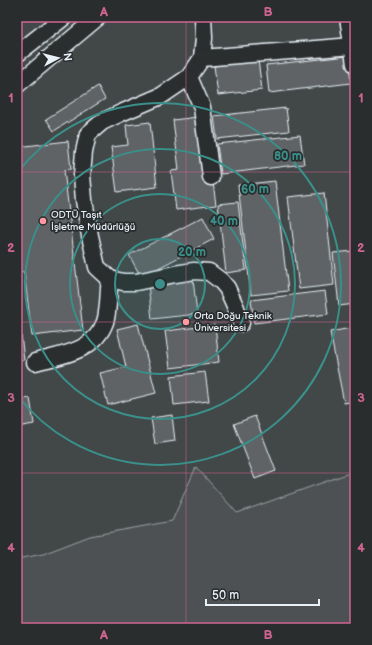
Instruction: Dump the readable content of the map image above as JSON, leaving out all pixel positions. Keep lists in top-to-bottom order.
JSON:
{
  "places": ["ODTÜ Taşıt İşletme Müdürlüğü", "Orta Doğu Teknik Üniversitesi"],
  "scale_bar": "50 m",
  "north": "right",
  "grid": {
    "columns": ["A", "B"],
    "rows": [
      "1",
      "2",
      "3",
      "4"
    ]
  },
  "rings": [
    "80 m",
    "60 m",
    "40 m",
    "20 m"
  ]
}
